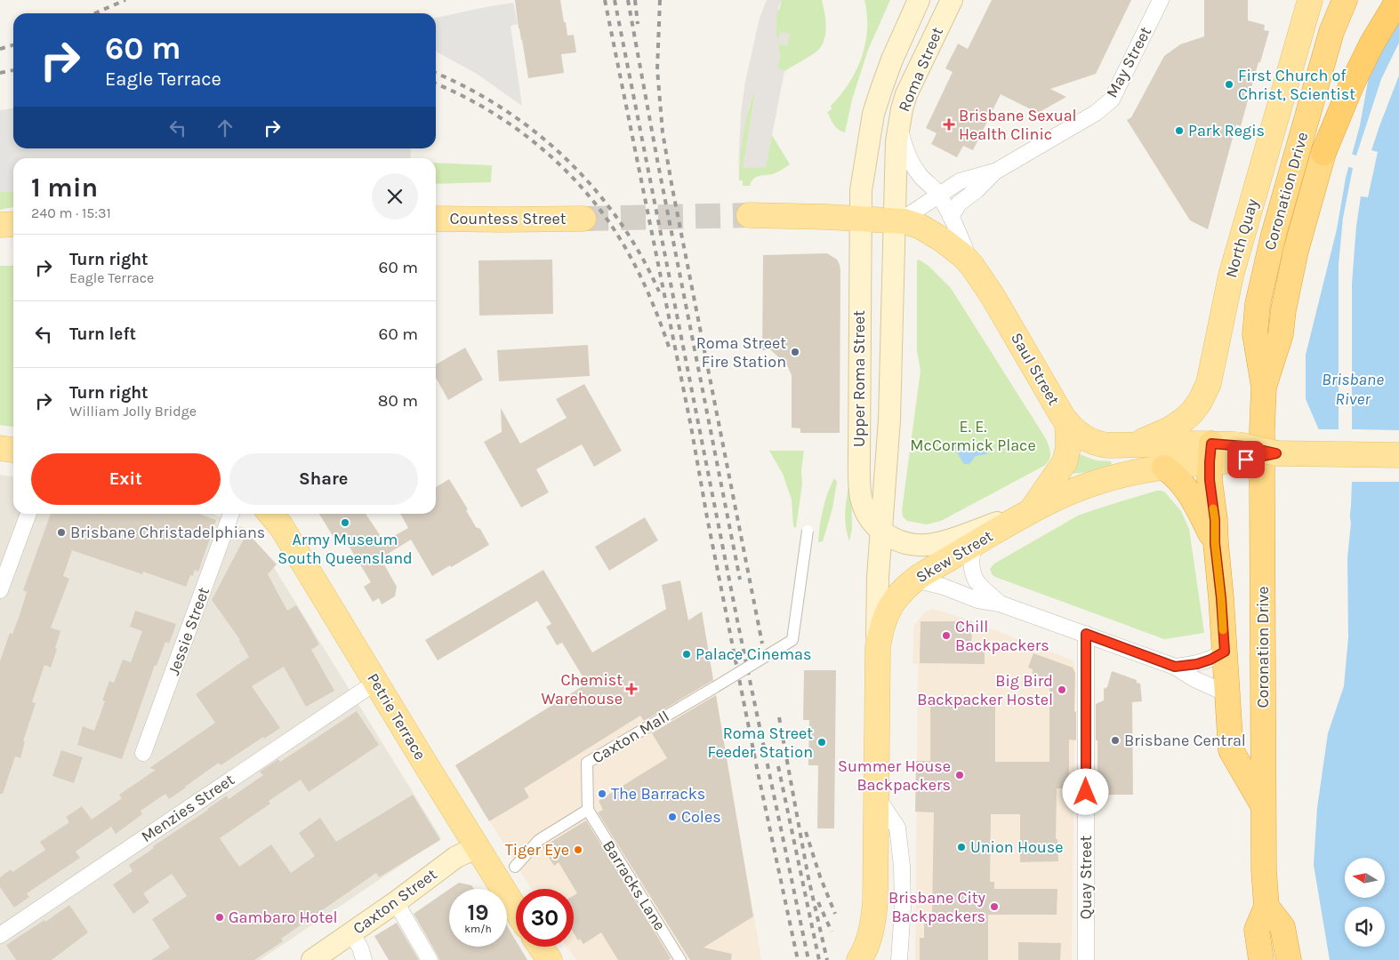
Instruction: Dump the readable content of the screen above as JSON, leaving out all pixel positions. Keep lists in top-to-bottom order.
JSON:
{
  "streets": {
    "highway": ["Coronation Drive"],
    "main road": [
      "Roma Street",
      "Countess Street",
      "North Quay",
      "Saul Street",
      "Upper Roma Street",
      "Skew Street",
      "Petrie Terrace",
      "Caxton Street"
    ],
    "street": [
      "May Street",
      "Jessie Street",
      "Caxton Mall",
      "Menzies Street",
      "Quay Street",
      "Barracks Lane"
    ]
  },
  "crossings": [
    ["May Street", "Roma Street"],
    ["May Street", "Saul Street"],
    ["May Street", "Upper Roma Street"],
    ["Roma Street", "Saul Street"],
    ["Roma Street", "Upper Roma Street"],
    ["North Quay", "Saul Street"],
    ["Saul Street", "Upper Roma Street"],
    ["Saul Street", "Skew Street"],
    ["Upper Roma Street", "Skew Street"],
    ["Petrie Terrace", "Menzies Street"],
    ["Petrie Terrace", "Caxton Street"],
    ["Caxton Mall", "Barracks Lane"]
  ],
  "water": ["Brisbane River"],
  "parks": ["E. E. McCormick Place"],
  "places": {
    "other": [
      "First Church of Christ, Scientist",
      "Park Regis",
      "Roma Street Fire Station",
      "Army Museum South Queensland",
      "Brisbane Christadelphians",
      "Chill Backpackers",
      "Palace Cinemas",
      "Big Bird Backpacker Hostel",
      "Brisbane Central",
      "Roma Street Feeder Station",
      "Summer House Backpackers",
      "The Barracks",
      "Coles",
      "Union House",
      "Tiger Eye",
      "Brisbane City Backpackers",
      "Gambaro Hotel"
    ],
    "health": ["Brisbane Sexual Health Clinic", "Chemist Warehouse"]
  },
  "north": "left",
  "page": {
    "turn": ["60 m", "Eagle Terrace"],
    "heading": ["1 min", "240 m · 15:31"],
    "list": [
      {
        "name": "Turn right",
        "note": "Eagle Terrace",
        "value": "60 m"
      },
      {
        "name": "Turn left",
        "value": "60 m"
      },
      {
        "name": "Turn right",
        "note": "William Jolly Bridge",
        "value": "80 m"
      }
    ],
    "buttons": ["Exit", "Share"],
    "speed": "19 km/h",
    "limit": "30"
  }
}
